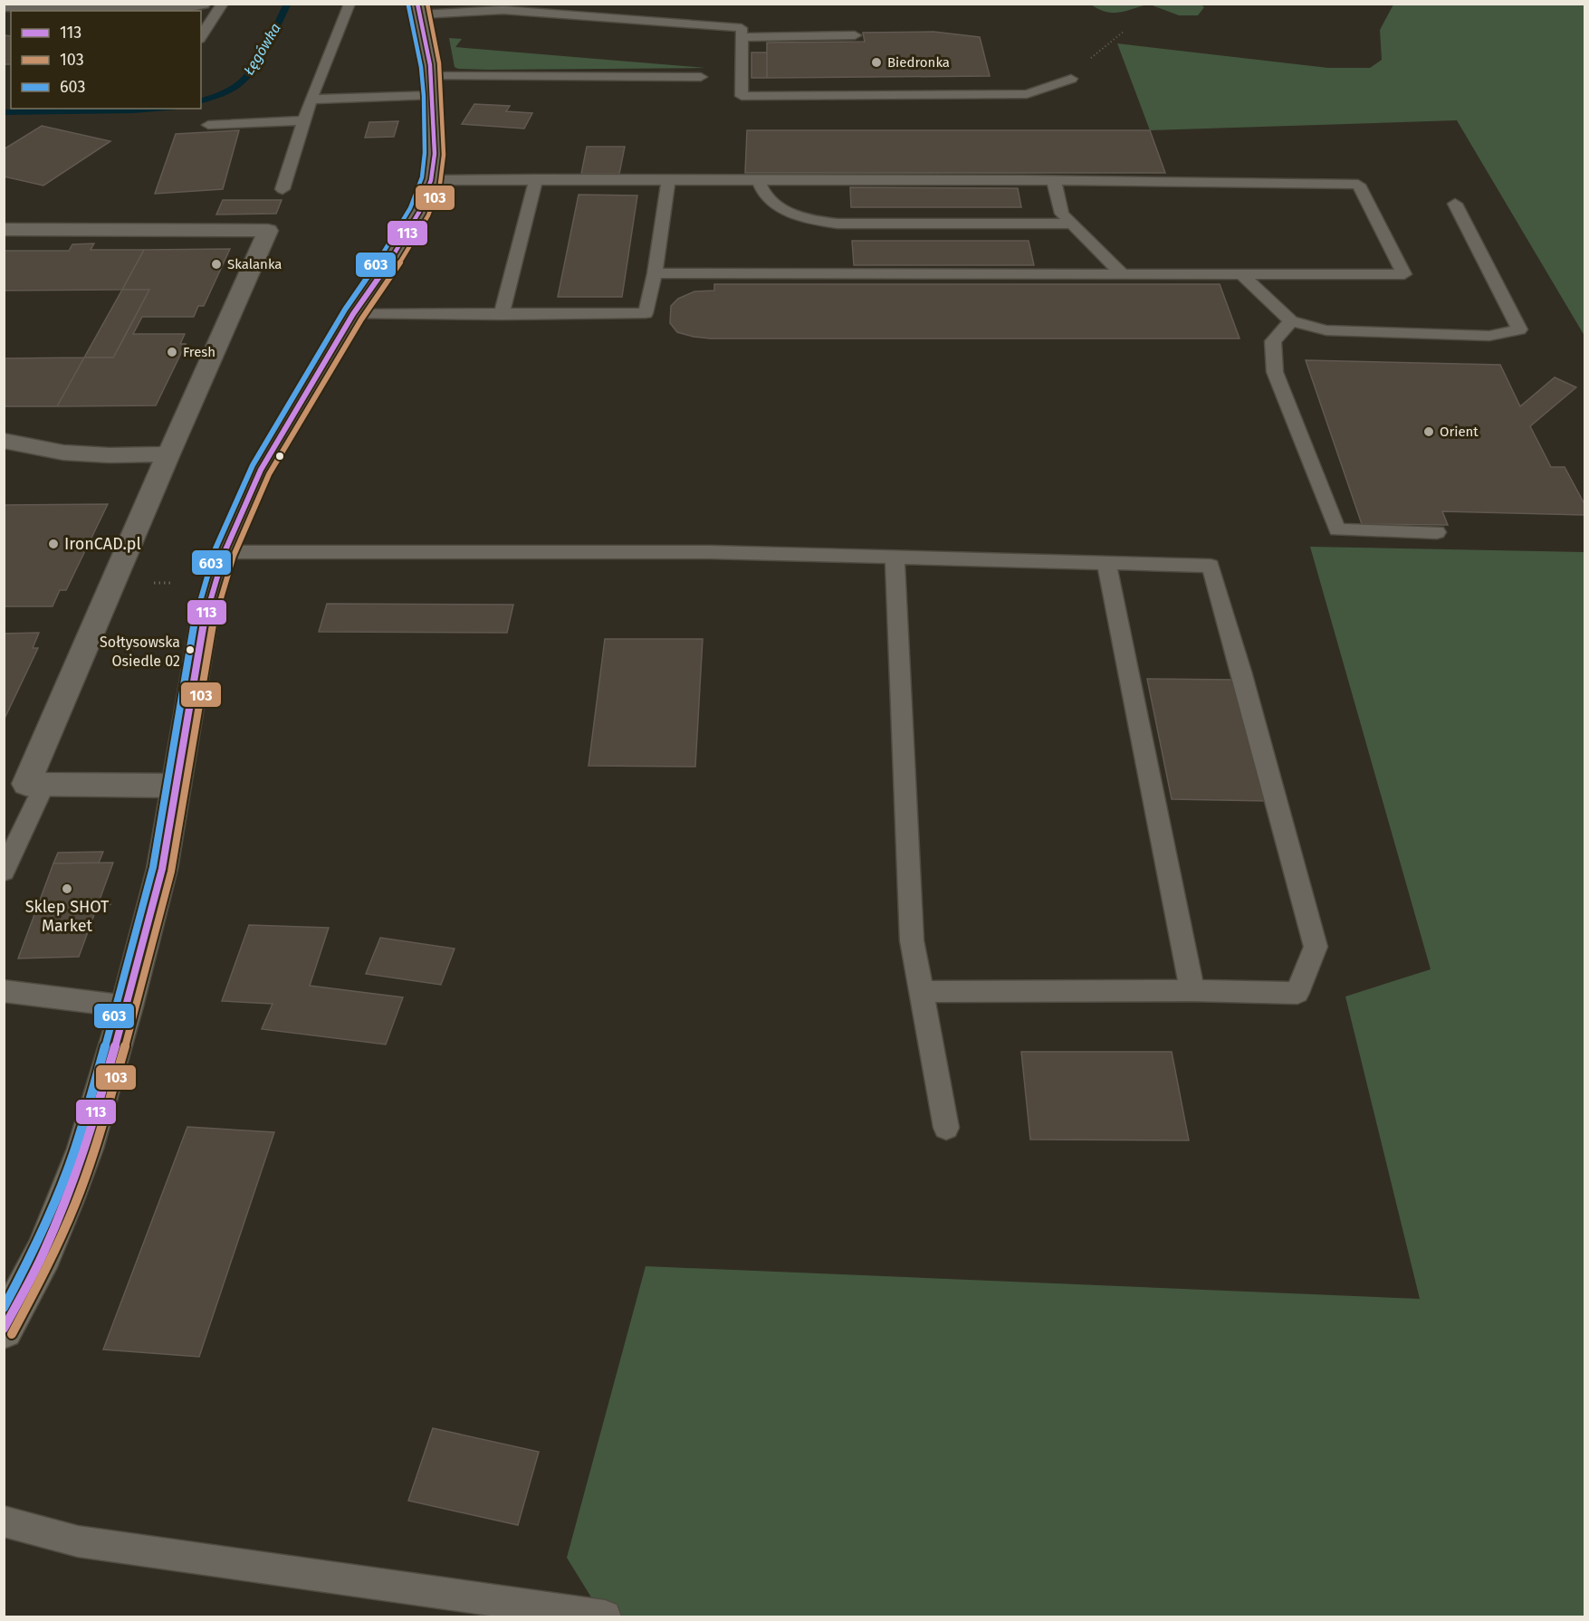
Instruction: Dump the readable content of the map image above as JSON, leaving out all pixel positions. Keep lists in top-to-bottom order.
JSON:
{
  "water": ["Łęgówka"],
  "places": [
    "Biedronka",
    "Skalanka",
    "Fresh",
    "Orient",
    "IronCAD.pl",
    "Sołtysowska Osiedle 02",
    "Sklep SHOT Market"
  ],
  "lines": ["transit line 113", "transit line 103", "transit line 603"],
  "legend": ["113", "103", "603"]
}
